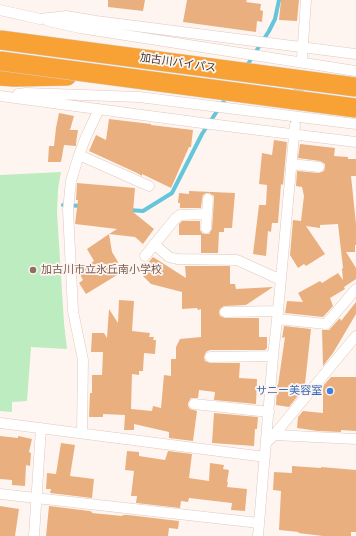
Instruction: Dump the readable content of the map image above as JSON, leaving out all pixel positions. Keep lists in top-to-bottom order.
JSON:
{
  "streets": {
    "highway": ["加古川バイパス"]
  },
  "places": ["加古川市立氷丘南小学校", "サニー美容室"]
}
